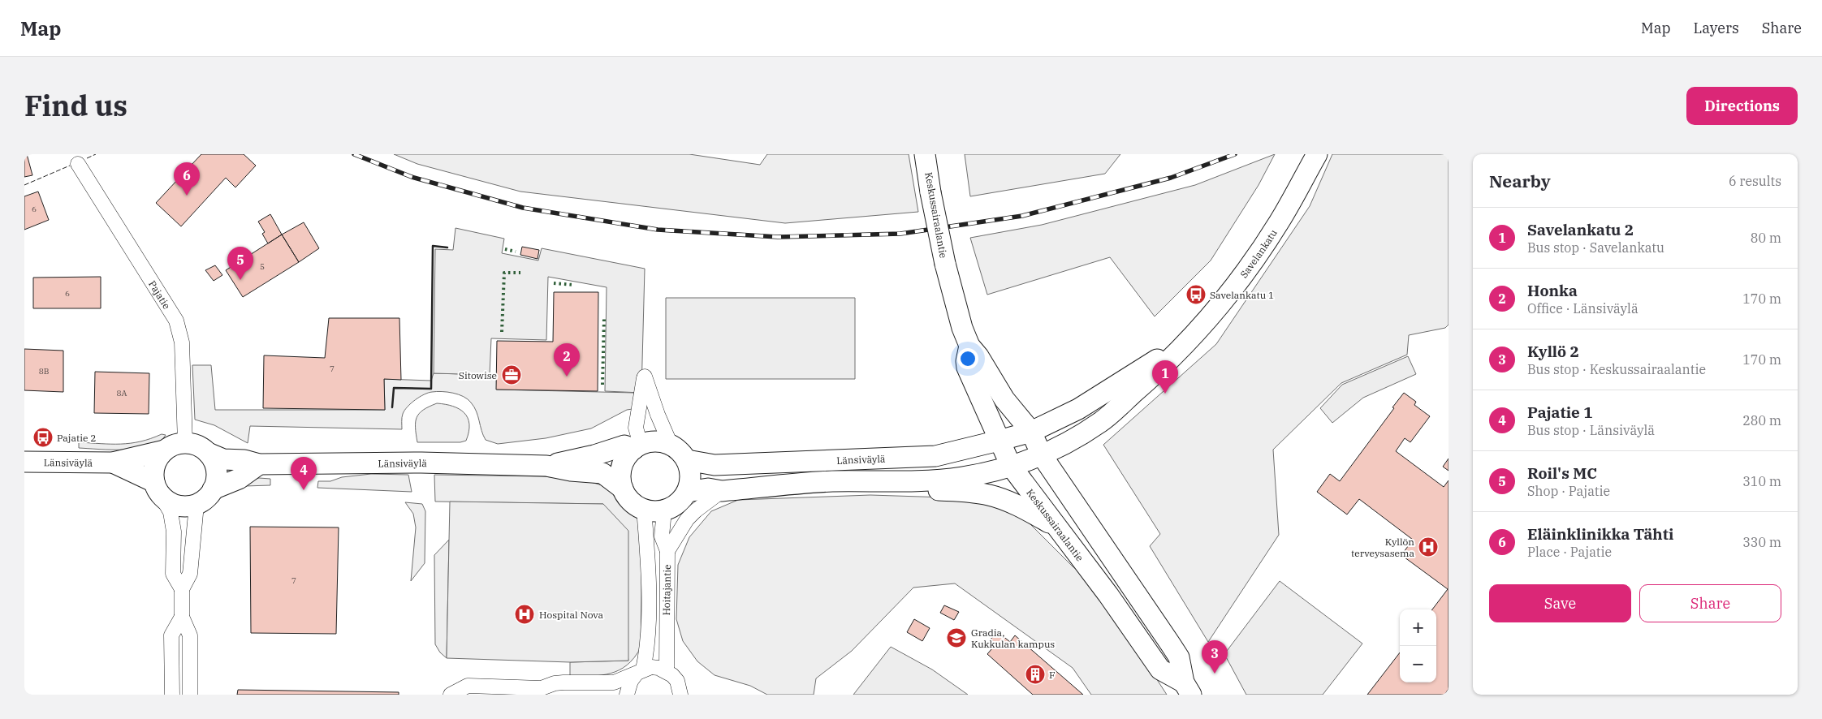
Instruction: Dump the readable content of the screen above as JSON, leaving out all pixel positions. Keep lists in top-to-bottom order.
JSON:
{
  "streets": {
    "main road": ["Keskussairaalantie", "Savelankatu", "Länsiväylä"],
    "street": ["Pajatie", "Hoitajantie"]
  },
  "crossings": [
    ["Keskussairaalantie", "Savelankatu"],
    ["Keskussairaalantie", "Länsiväylä"],
    ["Savelankatu", "Länsiväylä"],
    ["Pajatie", "Länsiväylä"],
    ["Länsiväylä", "Hoitajantie"]
  ],
  "places": {
    "bus stop": ["Savelankatu 1", "Pajatie 2"],
    "office": ["Sitowise"],
    "hospital": ["Kyllön terveysasema", "Hospital Nova"],
    "school or university": ["Gradia, Kukkulan kampus"],
    "building": ["F"]
  },
  "house_numbers": [
    "6",
    "5",
    "6",
    "7",
    "8B",
    "8A",
    "7"
  ],
  "page": {
    "header": "Map",
    "nav": ["Map", "Layers", "Share"],
    "title": "Find us",
    "buttons": [
      "Directions",
      ["Save", "Share"]
    ],
    "heading": ["Nearby", "6 results"],
    "pins": [
      "6",
      "5",
      "2",
      "1",
      "4",
      "3"
    ],
    "list": [
      {
        "mark": "1",
        "name": "Savelankatu 2",
        "note": "Bus stop · Savelankatu",
        "value": "80 m"
      },
      {
        "mark": "2",
        "name": "Honka",
        "note": "Office · Länsiväylä",
        "value": "170 m"
      },
      {
        "mark": "3",
        "name": "Kyllö 2",
        "note": "Bus stop · Keskussairaalantie",
        "value": "170 m"
      },
      {
        "mark": "4",
        "name": "Pajatie 1",
        "note": "Bus stop · Länsiväylä",
        "value": "280 m"
      },
      {
        "mark": "5",
        "name": "Roil's MC",
        "note": "Shop · Pajatie",
        "value": "310 m"
      },
      {
        "mark": "6",
        "name": "Eläinklinikka Tähti",
        "note": "Place · Pajatie",
        "value": "330 m"
      }
    ],
    "map_buttons": ["+", "−"]
  }
}
